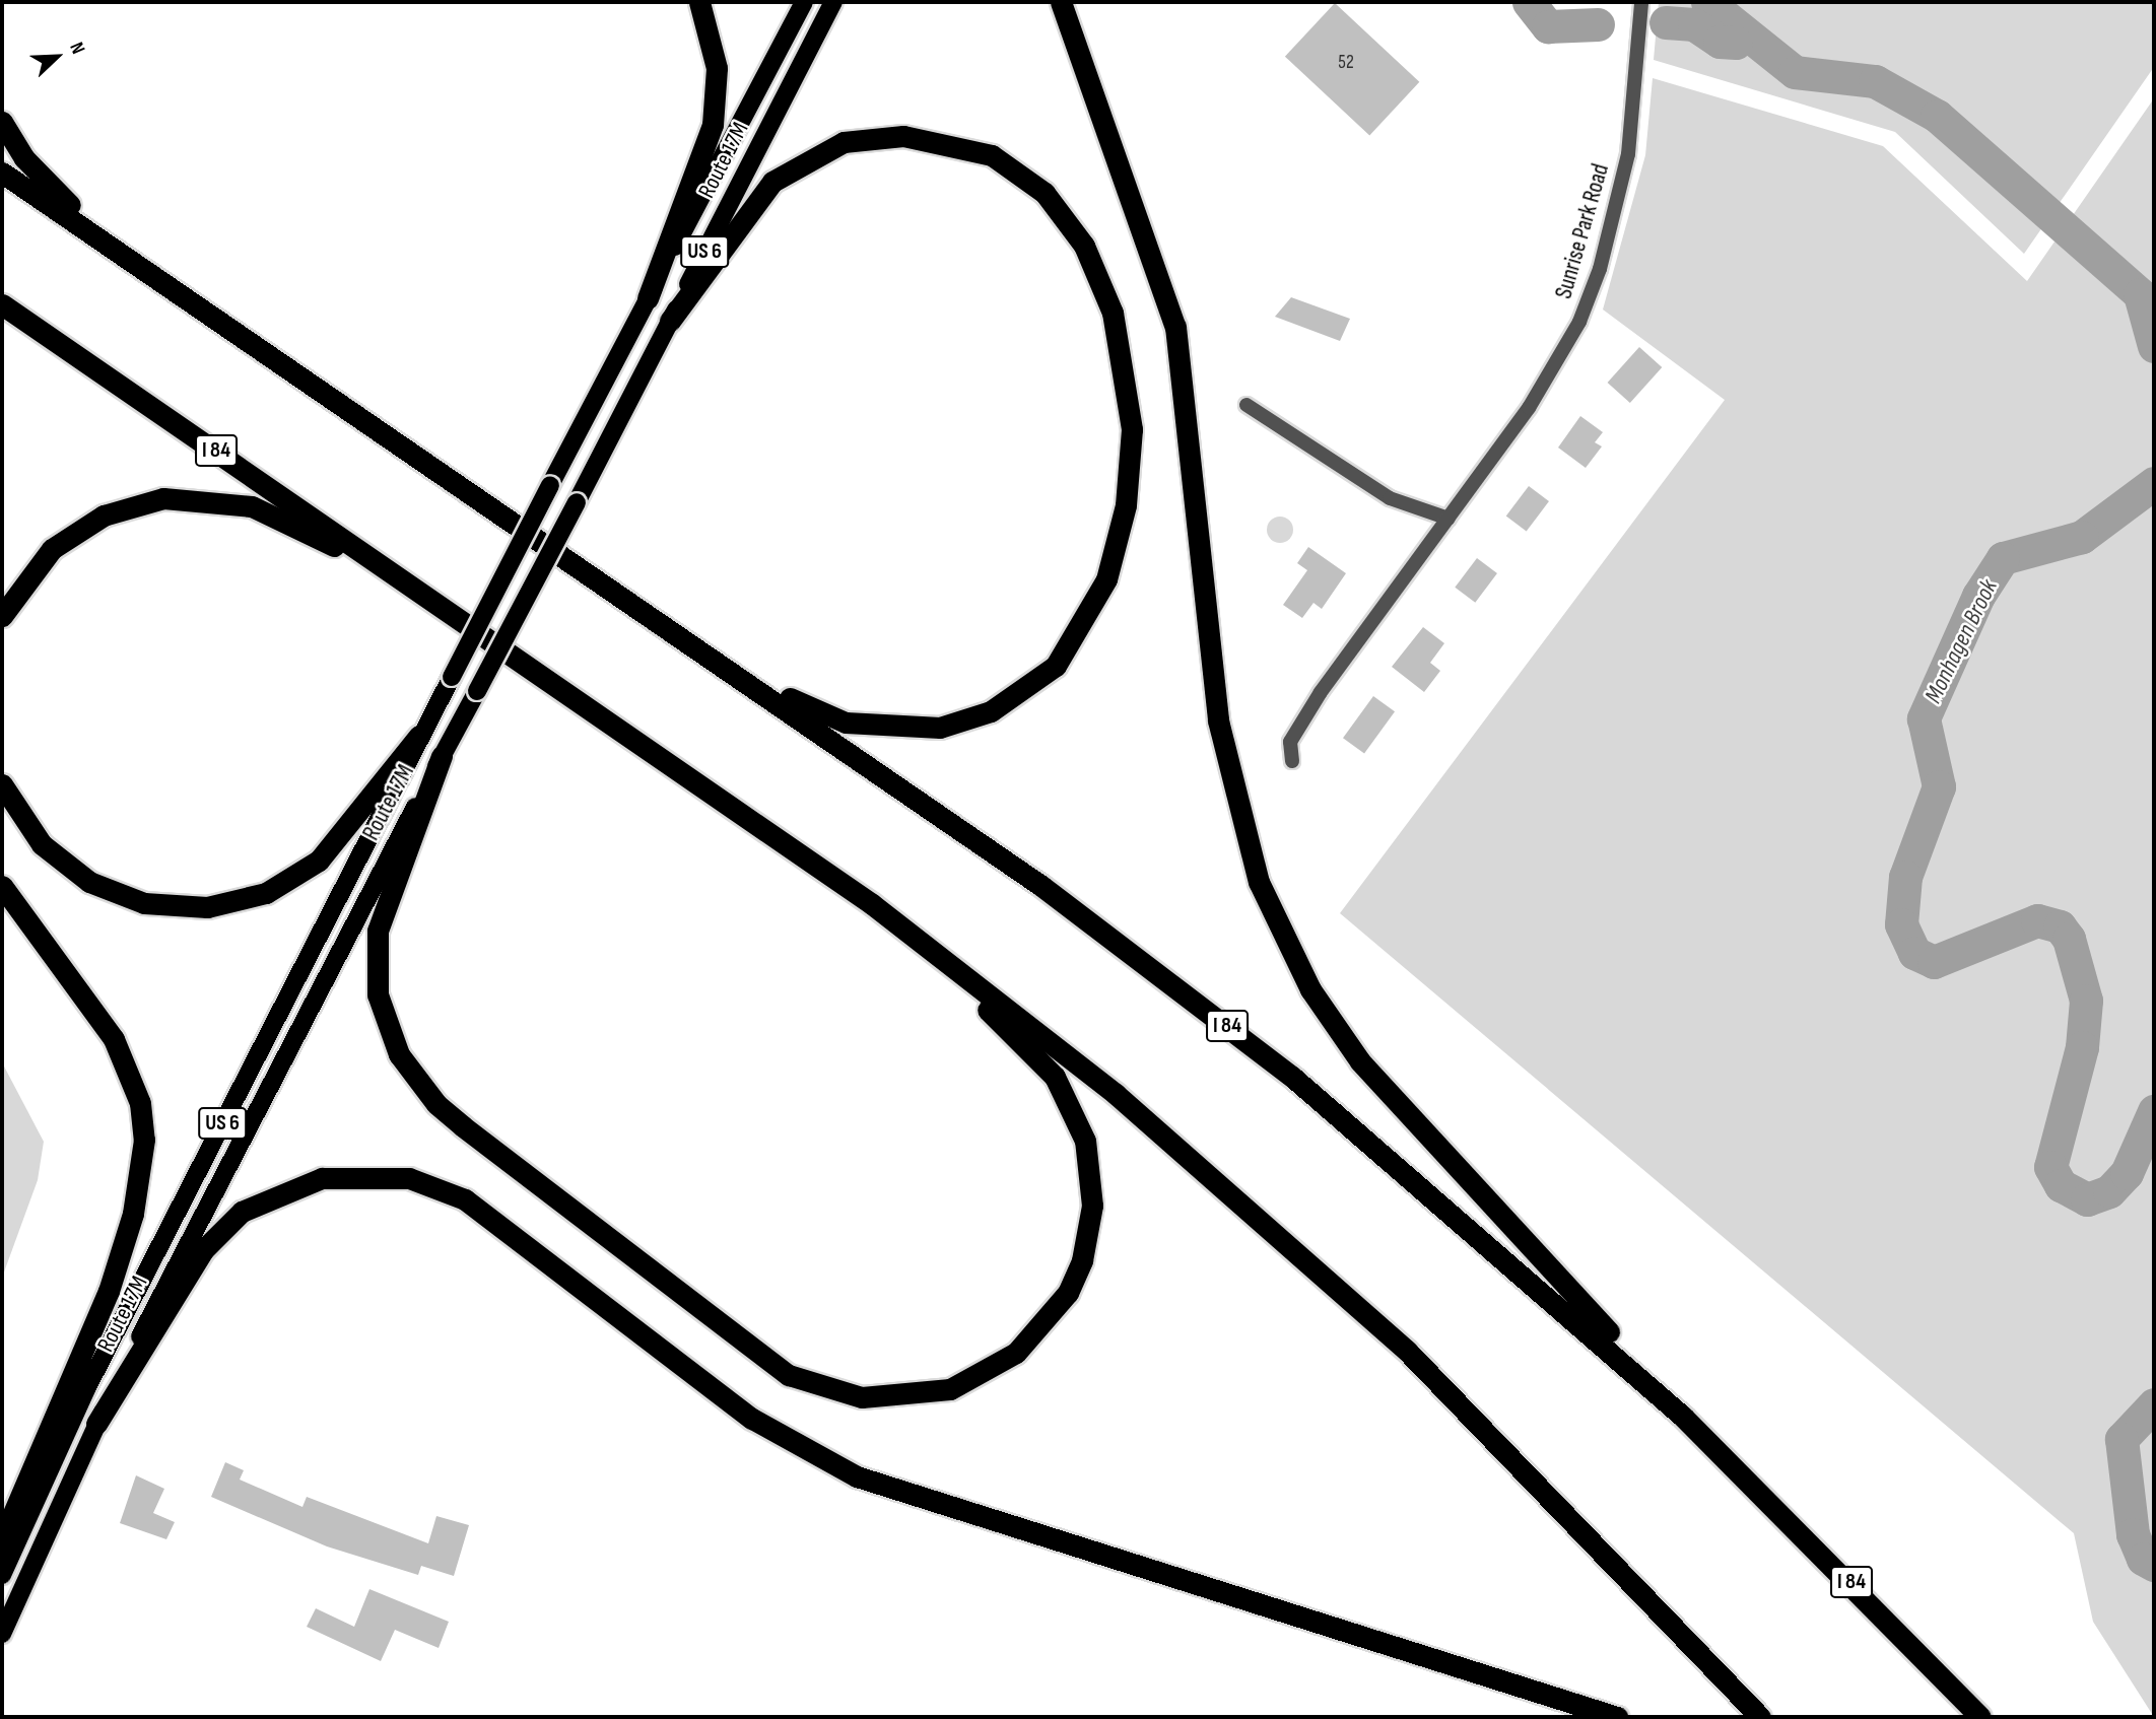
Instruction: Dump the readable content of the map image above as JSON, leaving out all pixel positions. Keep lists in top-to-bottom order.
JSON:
{
  "streets": {
    "highway": ["I 84"],
    "main road": ["Route 17M", "US 6"],
    "street": ["Sunrise Park Road"]
  },
  "water": ["Monhagen Brook"],
  "house_numbers": ["52"],
  "north": "top right"
}
